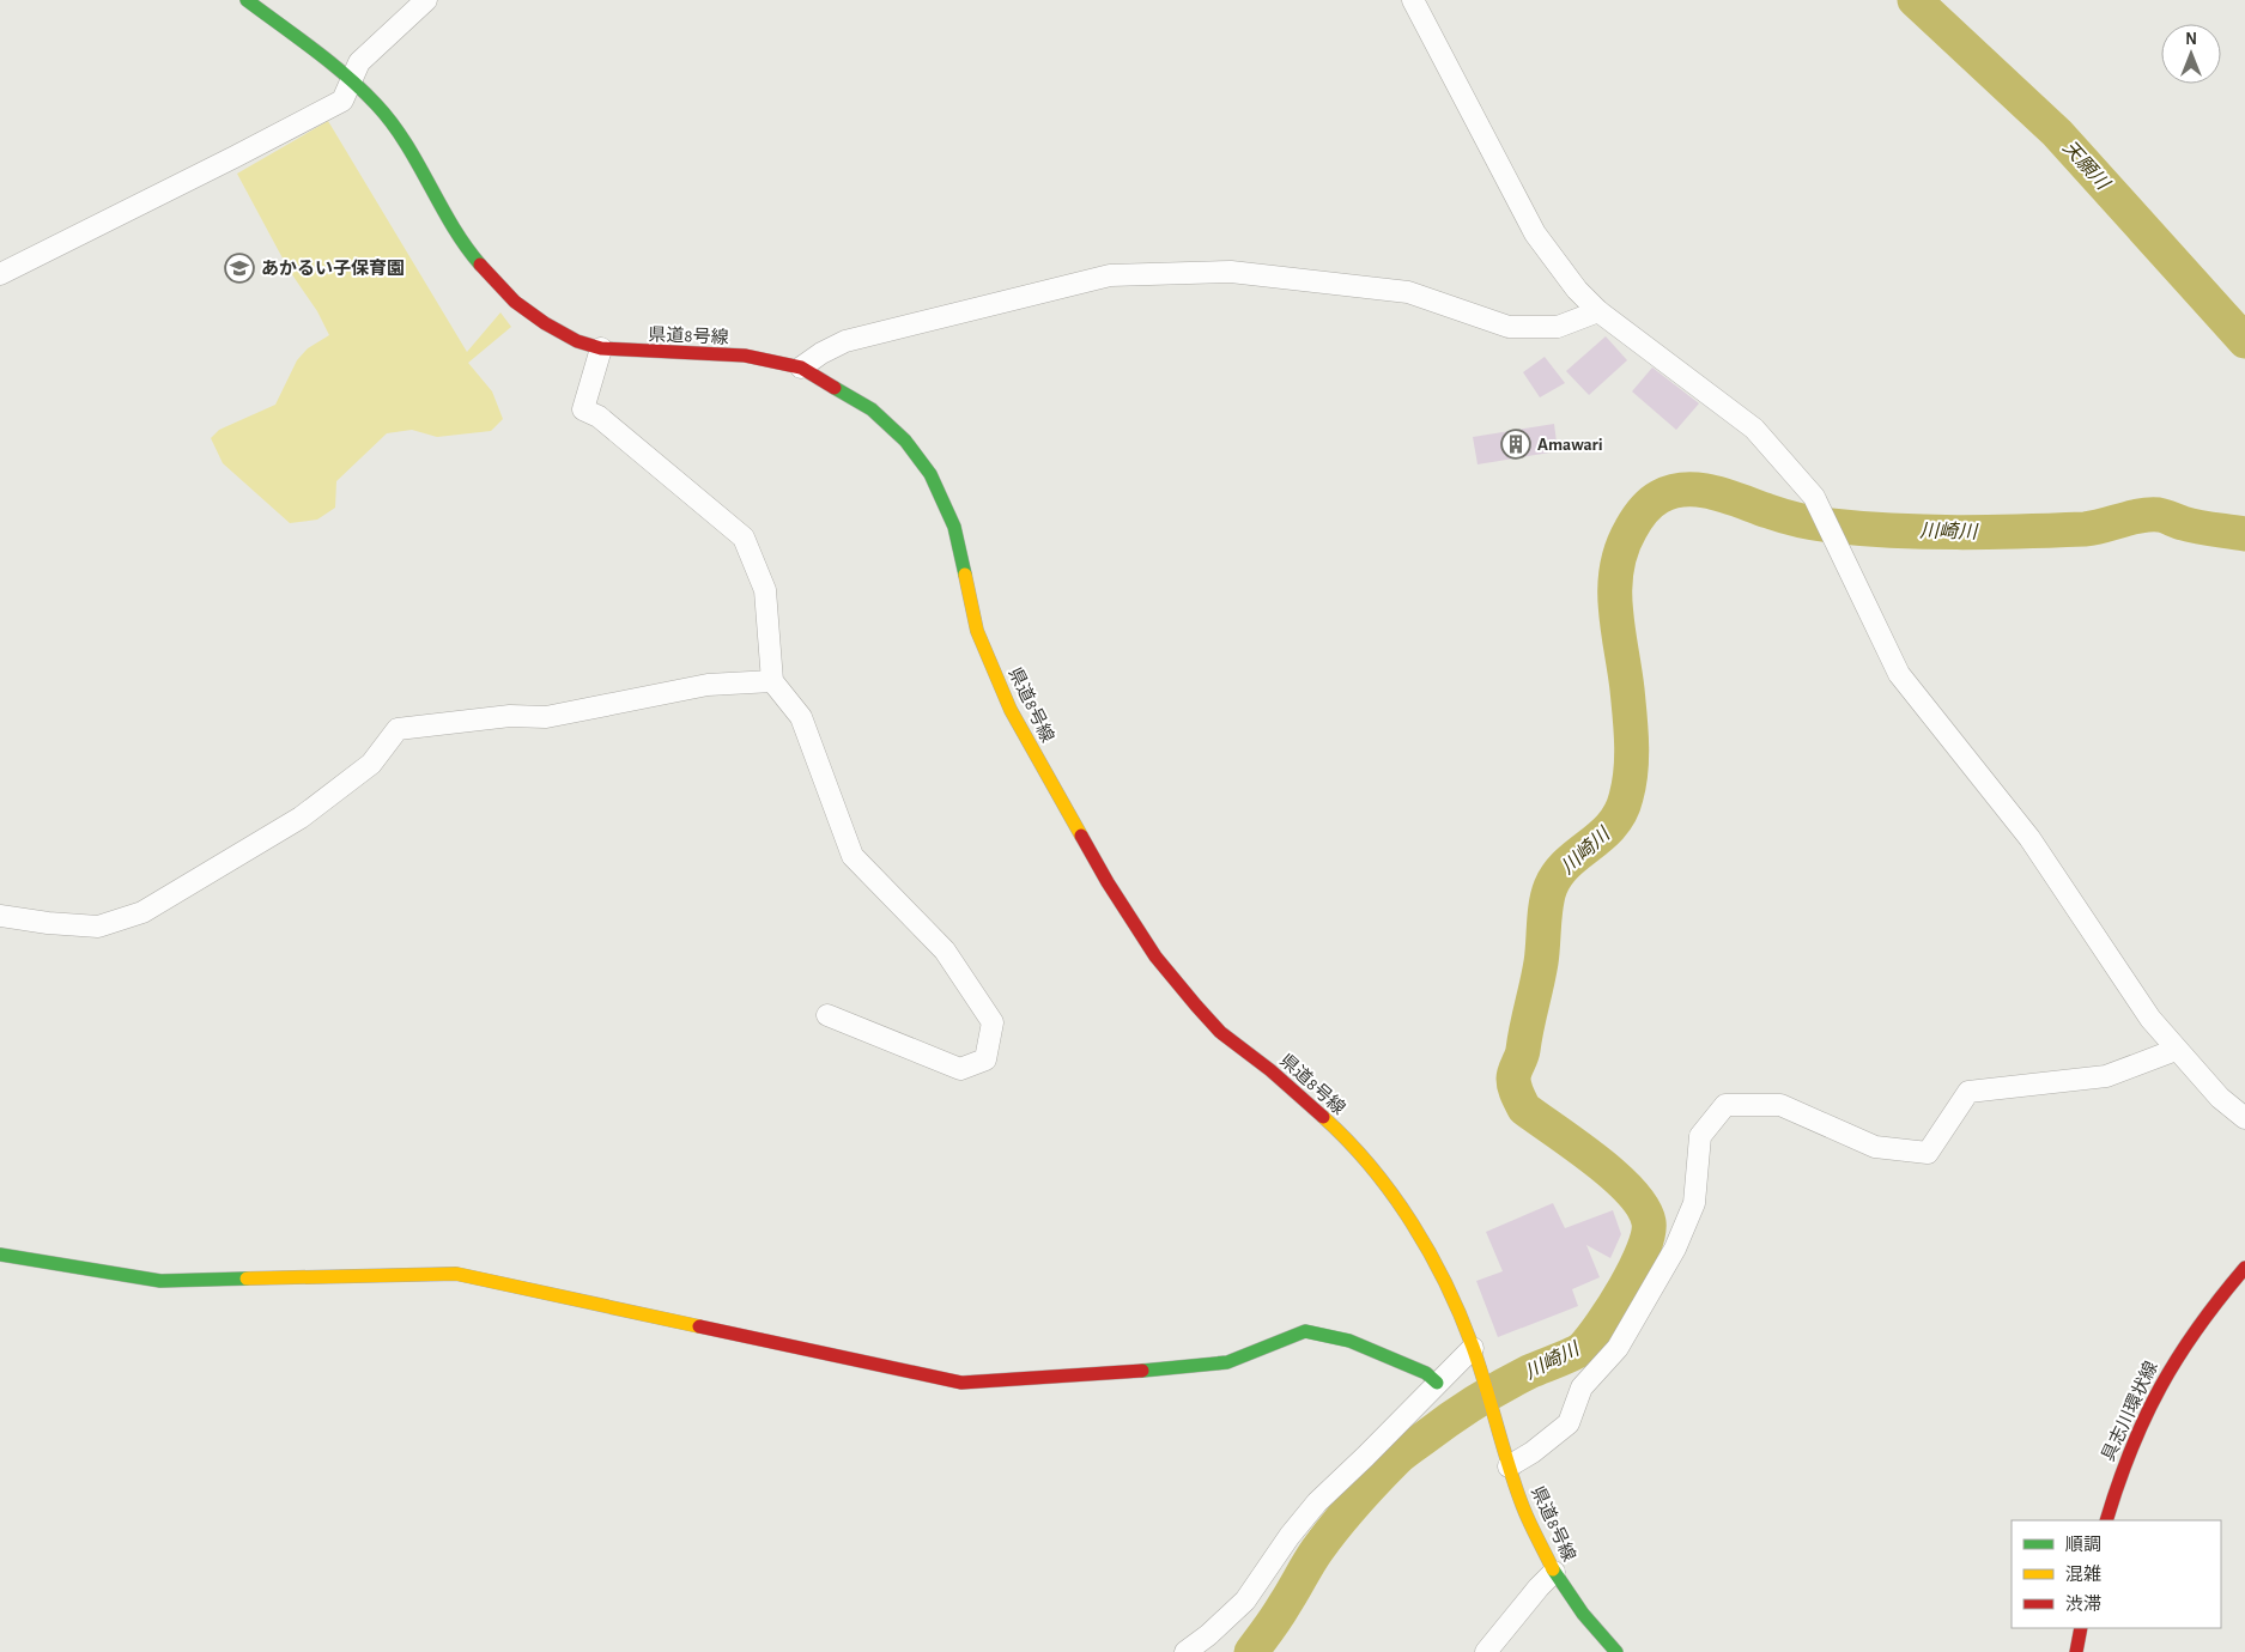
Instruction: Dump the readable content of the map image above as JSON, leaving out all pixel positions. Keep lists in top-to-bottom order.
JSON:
{
  "streets": {
    "main road": ["県道8号線", "具志川環状線"]
  },
  "water": ["天願川", "川崎川"],
  "places": {
    "school or university": ["あかるい子保育園"],
    "building": ["Amawari"]
  },
  "legend": ["順調", "混雑", "渋滞"],
  "north": "top"
}
